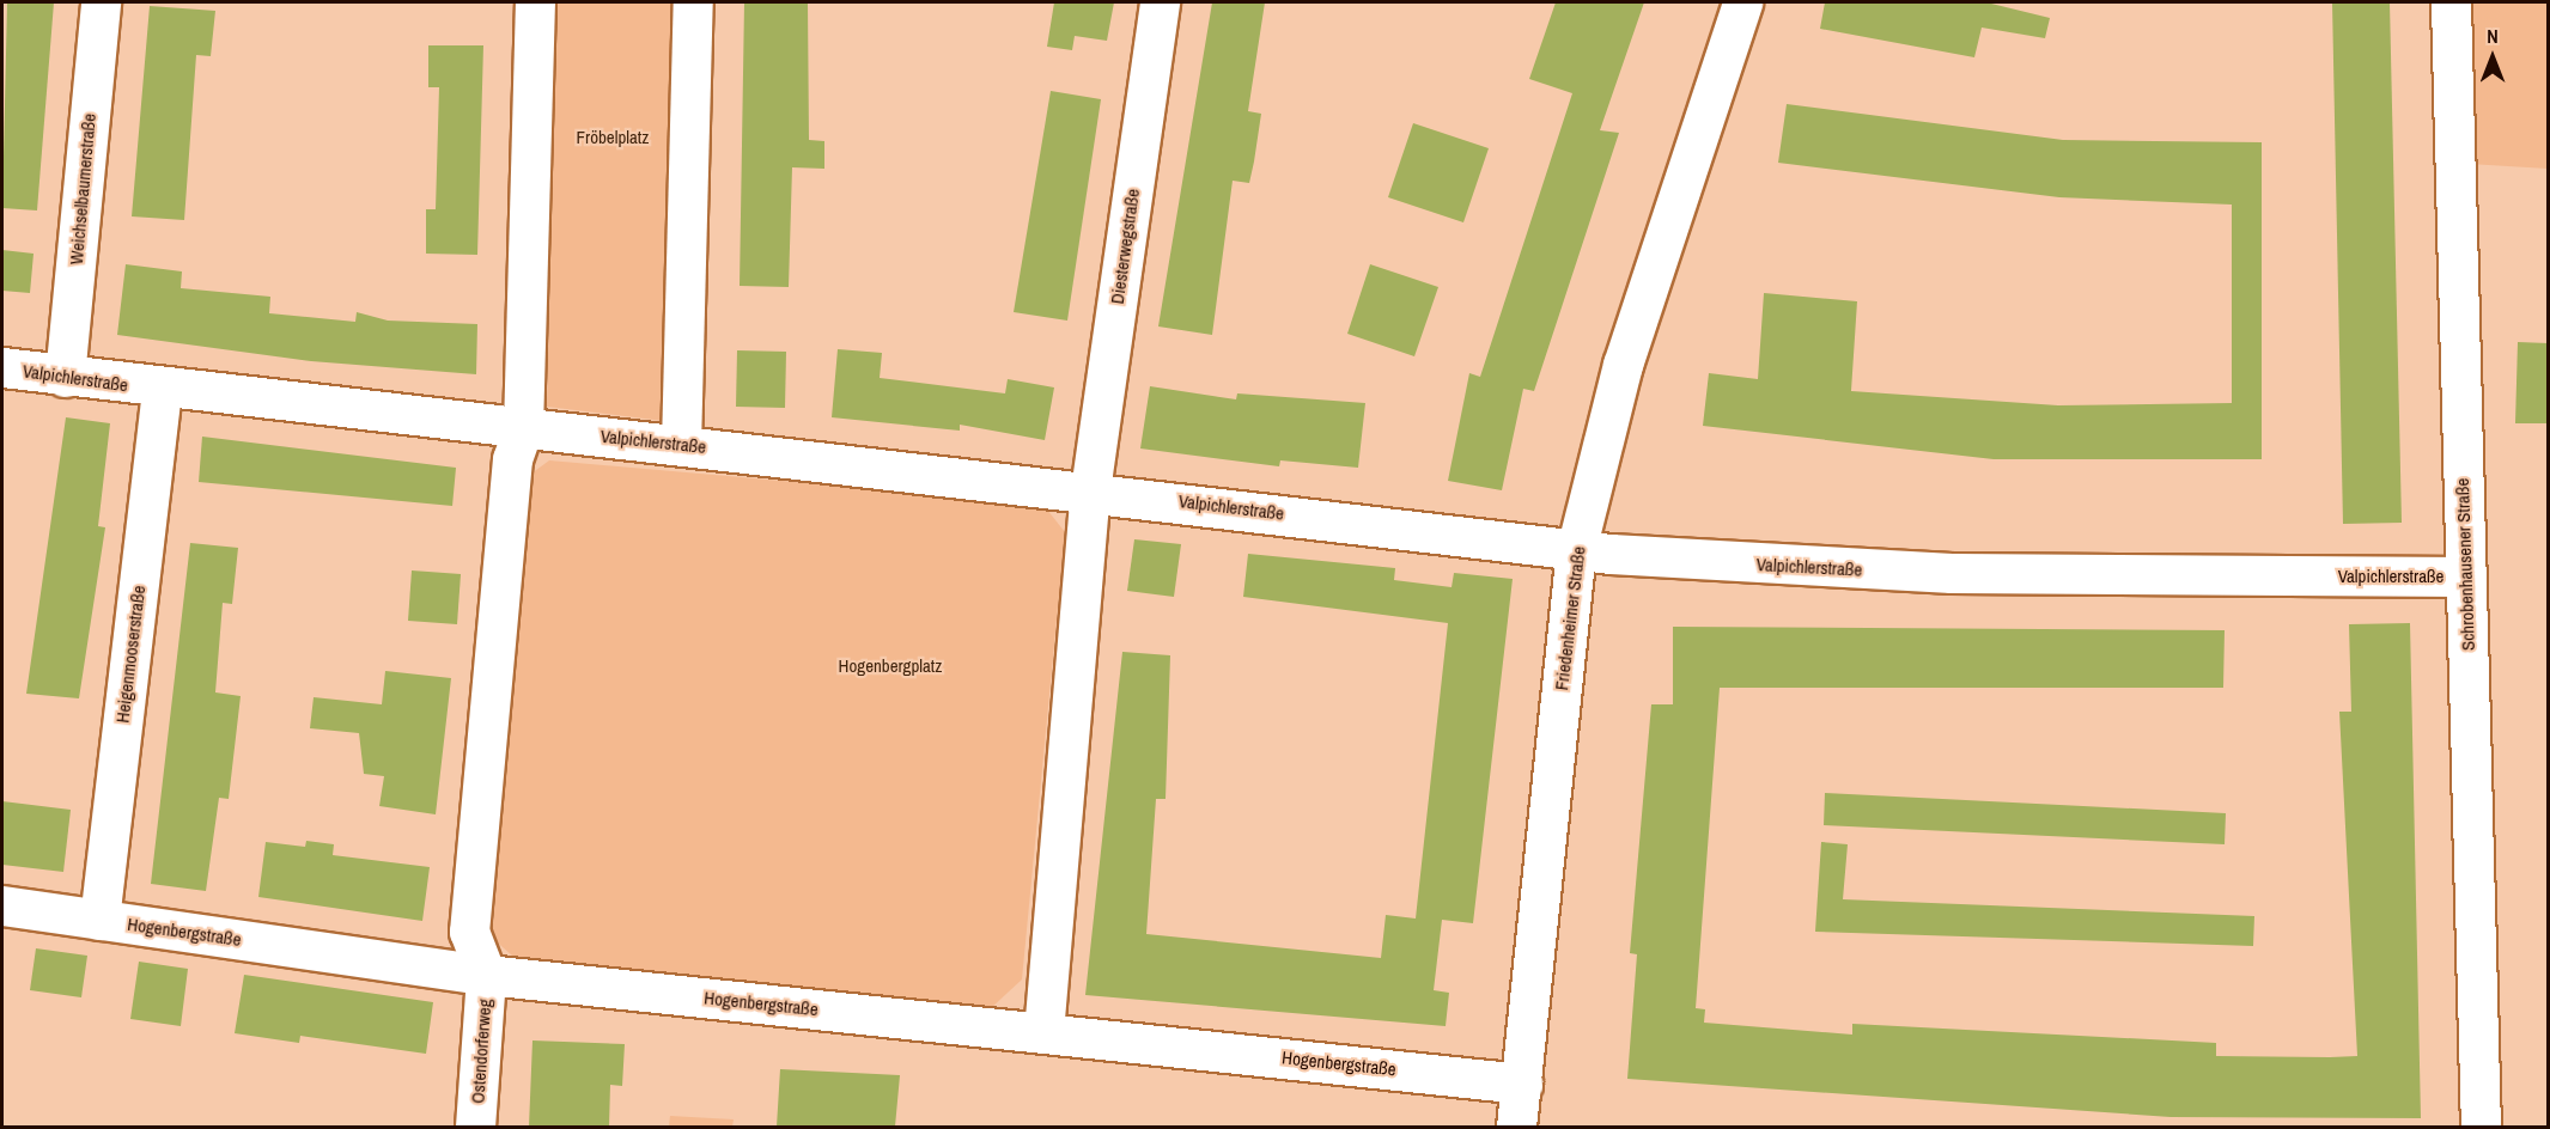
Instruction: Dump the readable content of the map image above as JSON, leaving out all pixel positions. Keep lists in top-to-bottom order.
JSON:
{
  "streets": {
    "street": [
      "Weichselbaumerstraße",
      "Diesterwegstraße",
      "Valpichlerstraße",
      "Schrobenhausener Straße",
      "Friedenheimer Straße",
      "Heigenmooserstraße",
      "Hogenbergstraße",
      "Ostendorferweg"
    ]
  },
  "crossings": [
    ["Weichselbaumerstraße", "Valpichlerstraße"],
    ["Diesterwegstraße", "Valpichlerstraße"],
    ["Valpichlerstraße", "Schrobenhausener Straße"],
    ["Valpichlerstraße", "Friedenheimer Straße"],
    ["Valpichlerstraße", "Heigenmooserstraße"],
    ["Friedenheimer Straße", "Hogenbergstraße"],
    ["Heigenmooserstraße", "Hogenbergstraße"],
    ["Hogenbergstraße", "Ostendorferweg"]
  ],
  "parks": ["Fröbelplatz", "Hogenbergplatz"],
  "north": "top"
}
